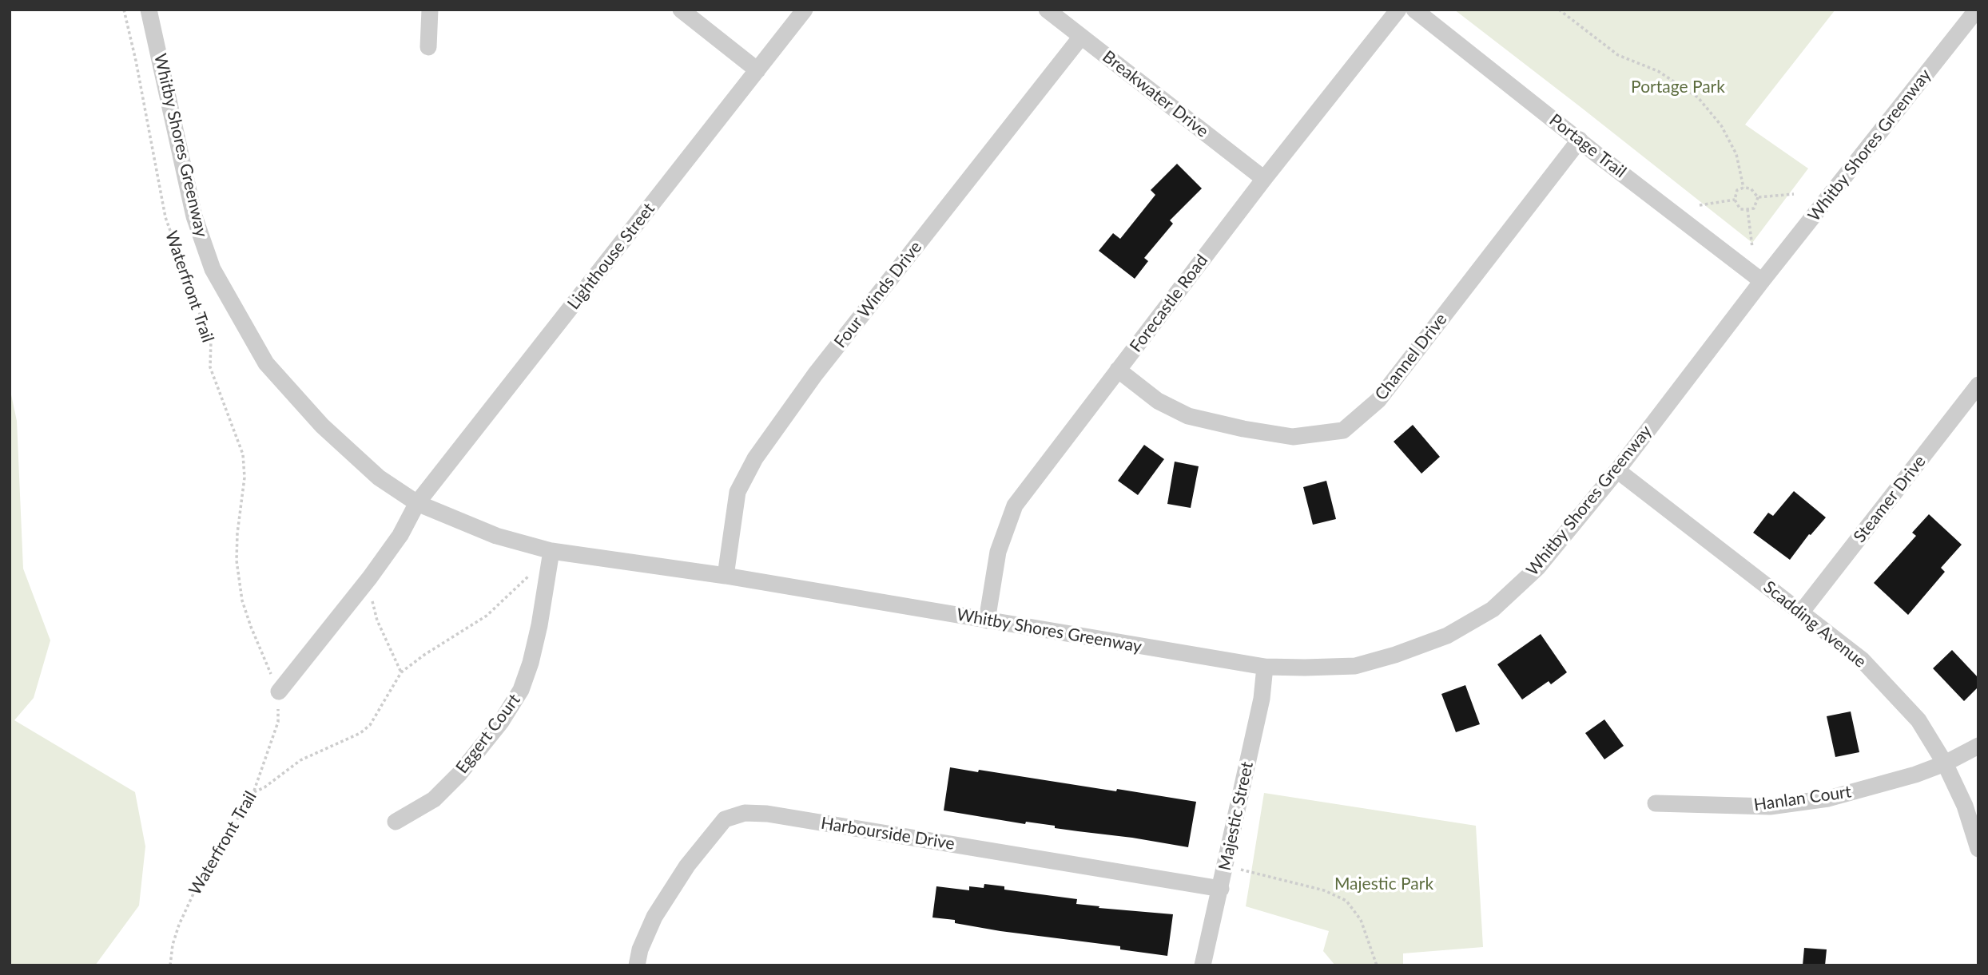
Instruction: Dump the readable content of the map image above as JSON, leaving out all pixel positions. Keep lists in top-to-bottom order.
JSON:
{
  "streets": {
    "street": [
      "Breakwater Drive",
      "Whitby Shores Greenway",
      "Portage Trail",
      "Lighthouse Street",
      "Four Winds Drive",
      "Forecastle Road",
      "Channel Drive",
      "Steamer Drive",
      "Scadding Avenue",
      "Eggert Court",
      "Hanlan Court",
      "Majestic Street",
      "Harbourside Drive"
    ],
    "path": ["Waterfront Trail"]
  },
  "crossings": [
    ["Breakwater Drive", "Four Winds Drive"],
    ["Breakwater Drive", "Forecastle Road"],
    ["Whitby Shores Greenway", "Portage Trail"],
    ["Whitby Shores Greenway", "Lighthouse Street"],
    ["Whitby Shores Greenway", "Four Winds Drive"],
    ["Whitby Shores Greenway", "Forecastle Road"],
    ["Whitby Shores Greenway", "Scadding Avenue"],
    ["Whitby Shores Greenway", "Eggert Court"],
    ["Whitby Shores Greenway", "Majestic Street"],
    ["Portage Trail", "Channel Drive"],
    ["Lighthouse Street", "Waterfront Trail"],
    ["Forecastle Road", "Channel Drive"],
    ["Steamer Drive", "Scadding Avenue"],
    ["Scadding Avenue", "Hanlan Court"],
    ["Majestic Street", "Harbourside Drive"]
  ],
  "parks": ["Portage Park", "Majestic Park"]
}
